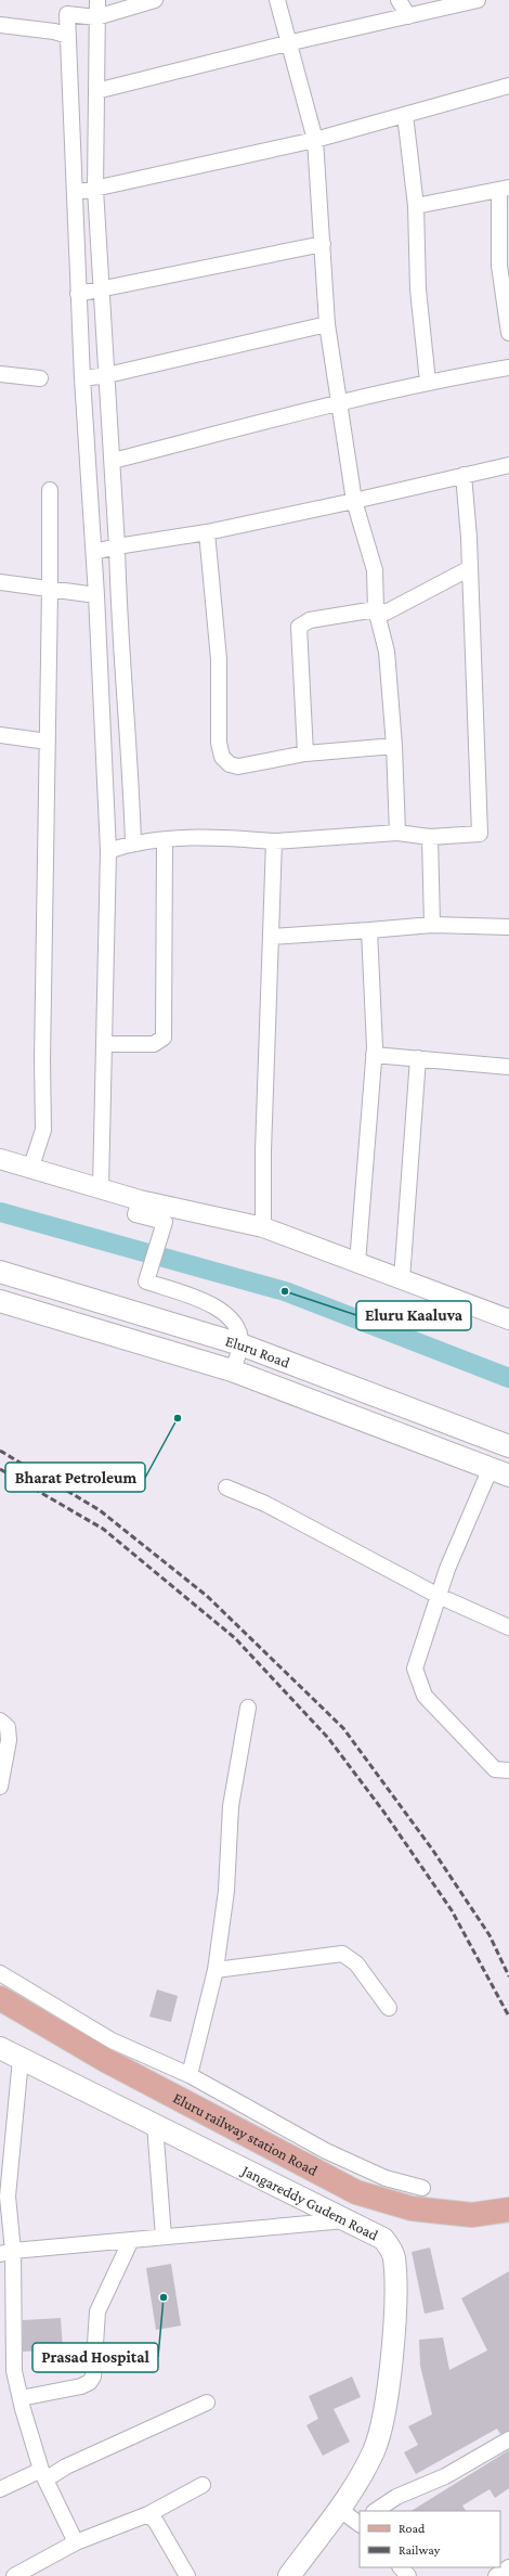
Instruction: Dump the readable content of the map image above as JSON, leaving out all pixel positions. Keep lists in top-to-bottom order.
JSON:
{
  "streets": {
    "main road": ["Eluru Road", "Eluru railway station Road", "Jangareddy Gudem Road"]
  },
  "places": ["Eluru Kaaluva", "Bharat Petroleum", "Prasad Hospital"],
  "legend": ["Road", "Railway"]
}
